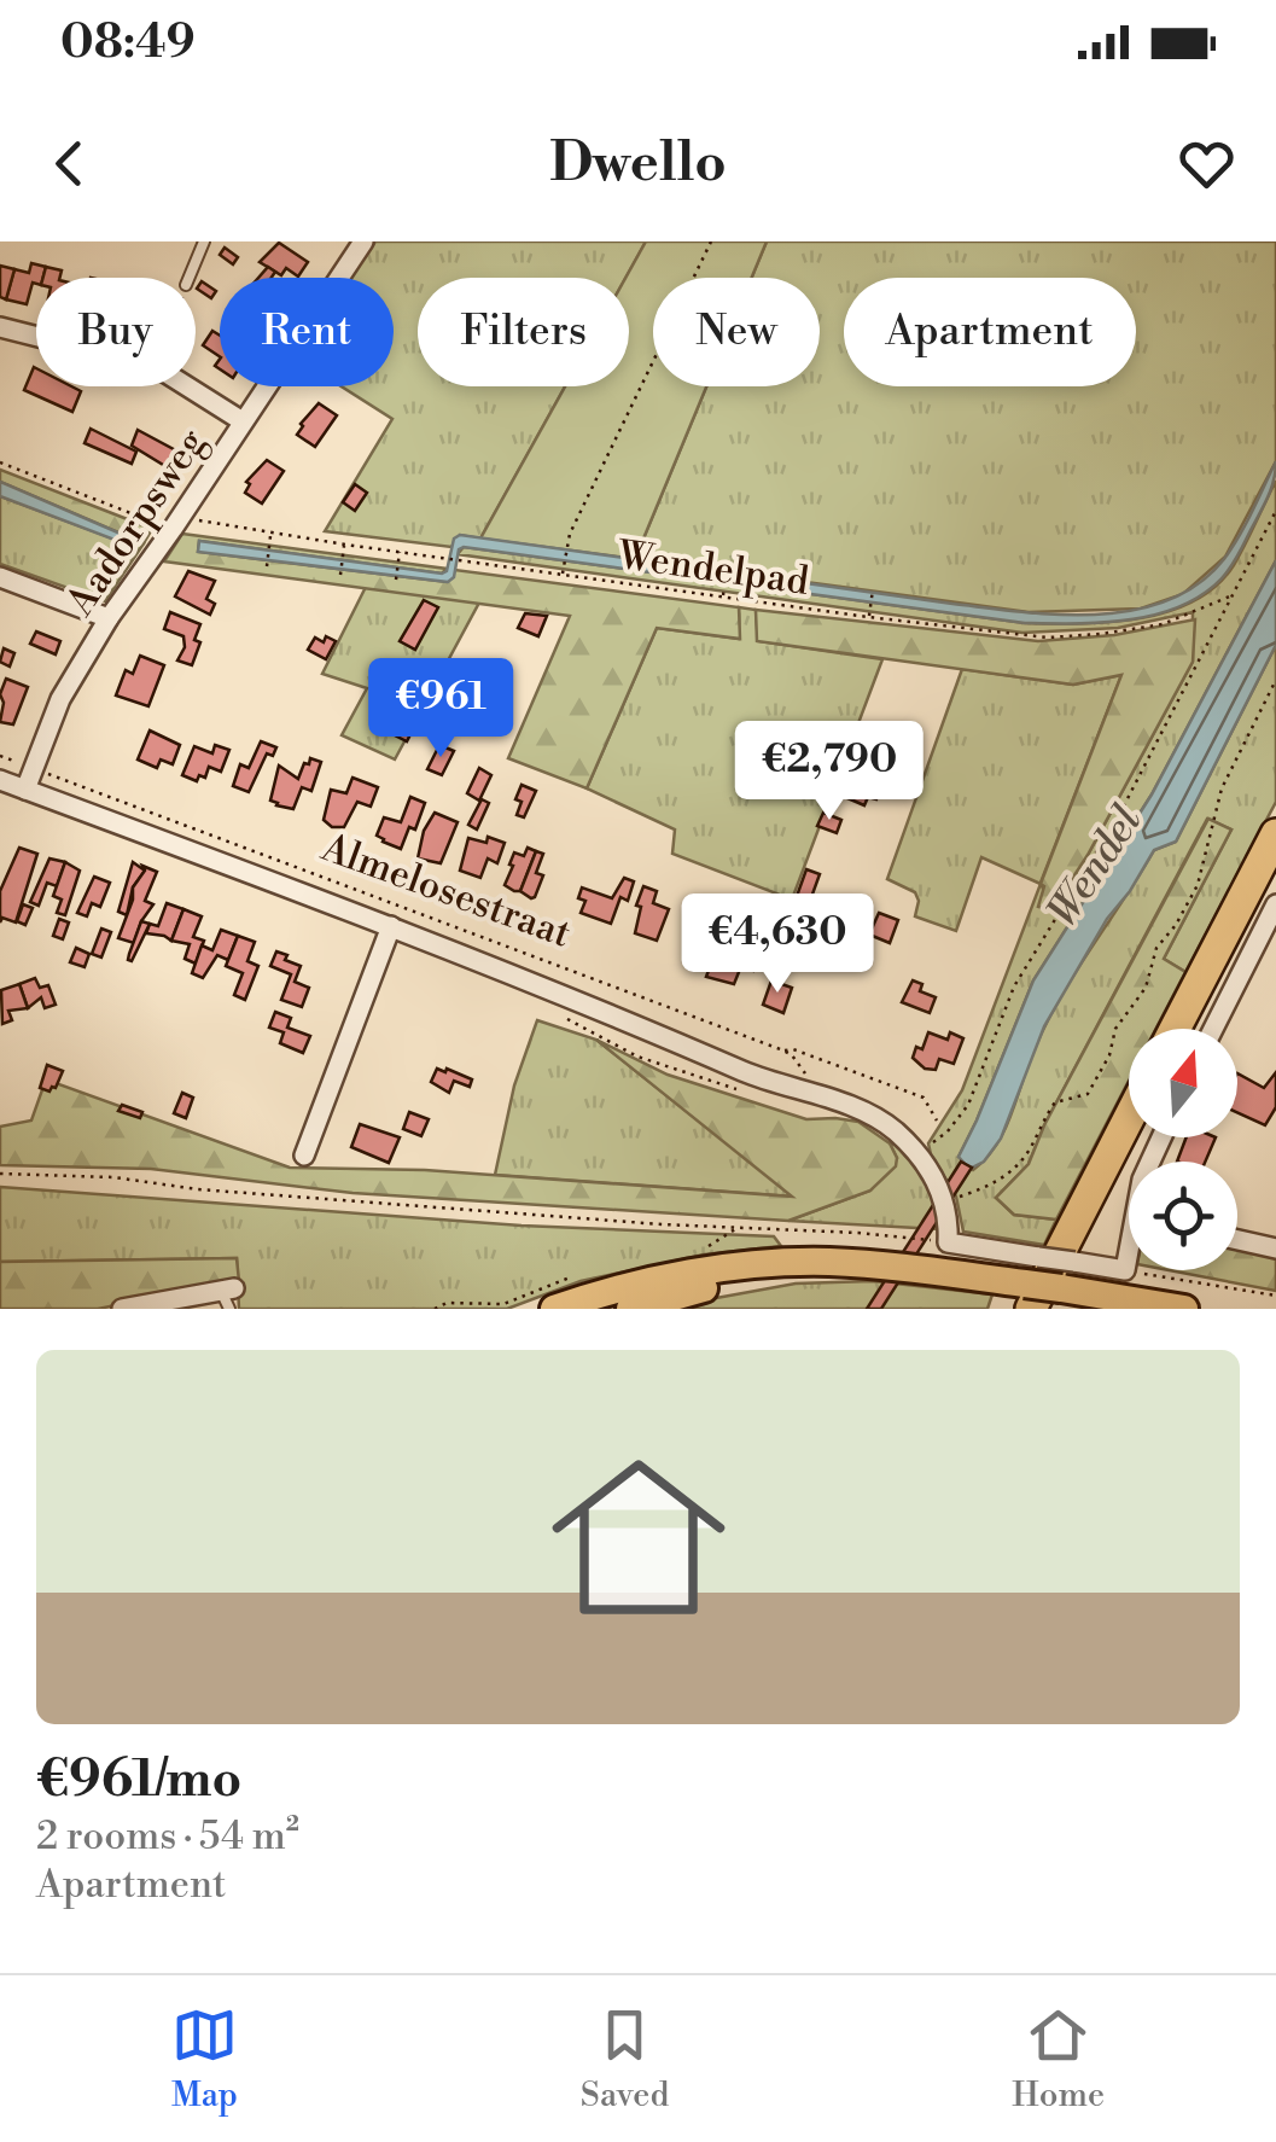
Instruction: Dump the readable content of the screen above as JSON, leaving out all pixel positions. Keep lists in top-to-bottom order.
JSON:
{
  "streets": {
    "street": ["Aadorpsweg", "Almelosestraat"],
    "path": ["Wendelpad"]
  },
  "crossings": [
    ["Aadorpsweg", "Wendelpad"],
    ["Aadorpsweg", "Almelosestraat"]
  ],
  "water": ["Wendel"],
  "north": "top",
  "page": {
    "status": "08:49",
    "header": "Dwello",
    "chip": [
      "Buy",
      "Rent",
      "Filters",
      "New",
      "Apartment"
    ],
    "price": ["€961", "€2,790", "€4,630"],
    "list": [
      {
        "name": "€961/mo",
        "note": "2 rooms · 54 m² · Apartment"
      }
    ],
    "tabs": ["Map", "Saved", "Home"]
  }
}
